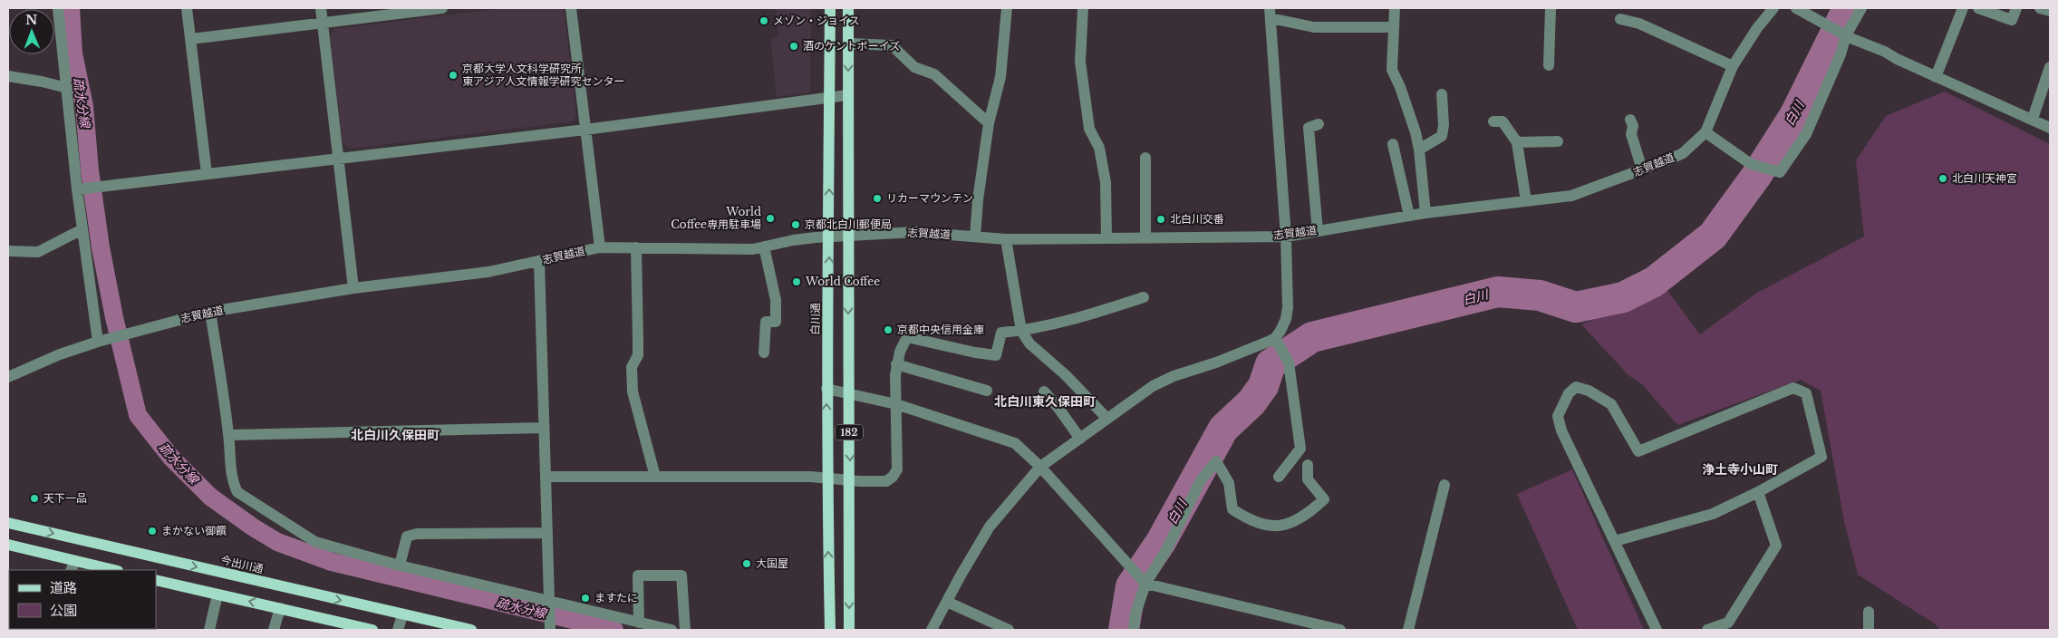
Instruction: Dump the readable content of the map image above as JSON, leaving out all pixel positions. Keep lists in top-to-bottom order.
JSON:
{
  "streets": {
    "main road": ["白川通", "182", "今出川通"],
    "street": ["志賀越道"]
  },
  "crossings": [
    ["志賀越道", "白川通"],
    ["志賀越道", "182"]
  ],
  "districts": ["北白川東久保田町", "北白川久保田町", "浄土寺小山町"],
  "water": ["疏水分線", "白川"],
  "places": [
    "メゾン・ジョイス",
    "酒のケントボーイズ",
    "京都大学人文科学研究所 東アジア人文情報学研究センター",
    "北白川天神宮",
    "リカーマウンテン",
    "World Coffee専用駐車場",
    "北白川交番",
    "京都北白川郵便局",
    "World Coffee",
    "京都中央信用金庫",
    "天下一品",
    "まかない御饌",
    "大国屋",
    "ますたに"
  ],
  "legend": ["道路", "公園"],
  "north": "top"
}
